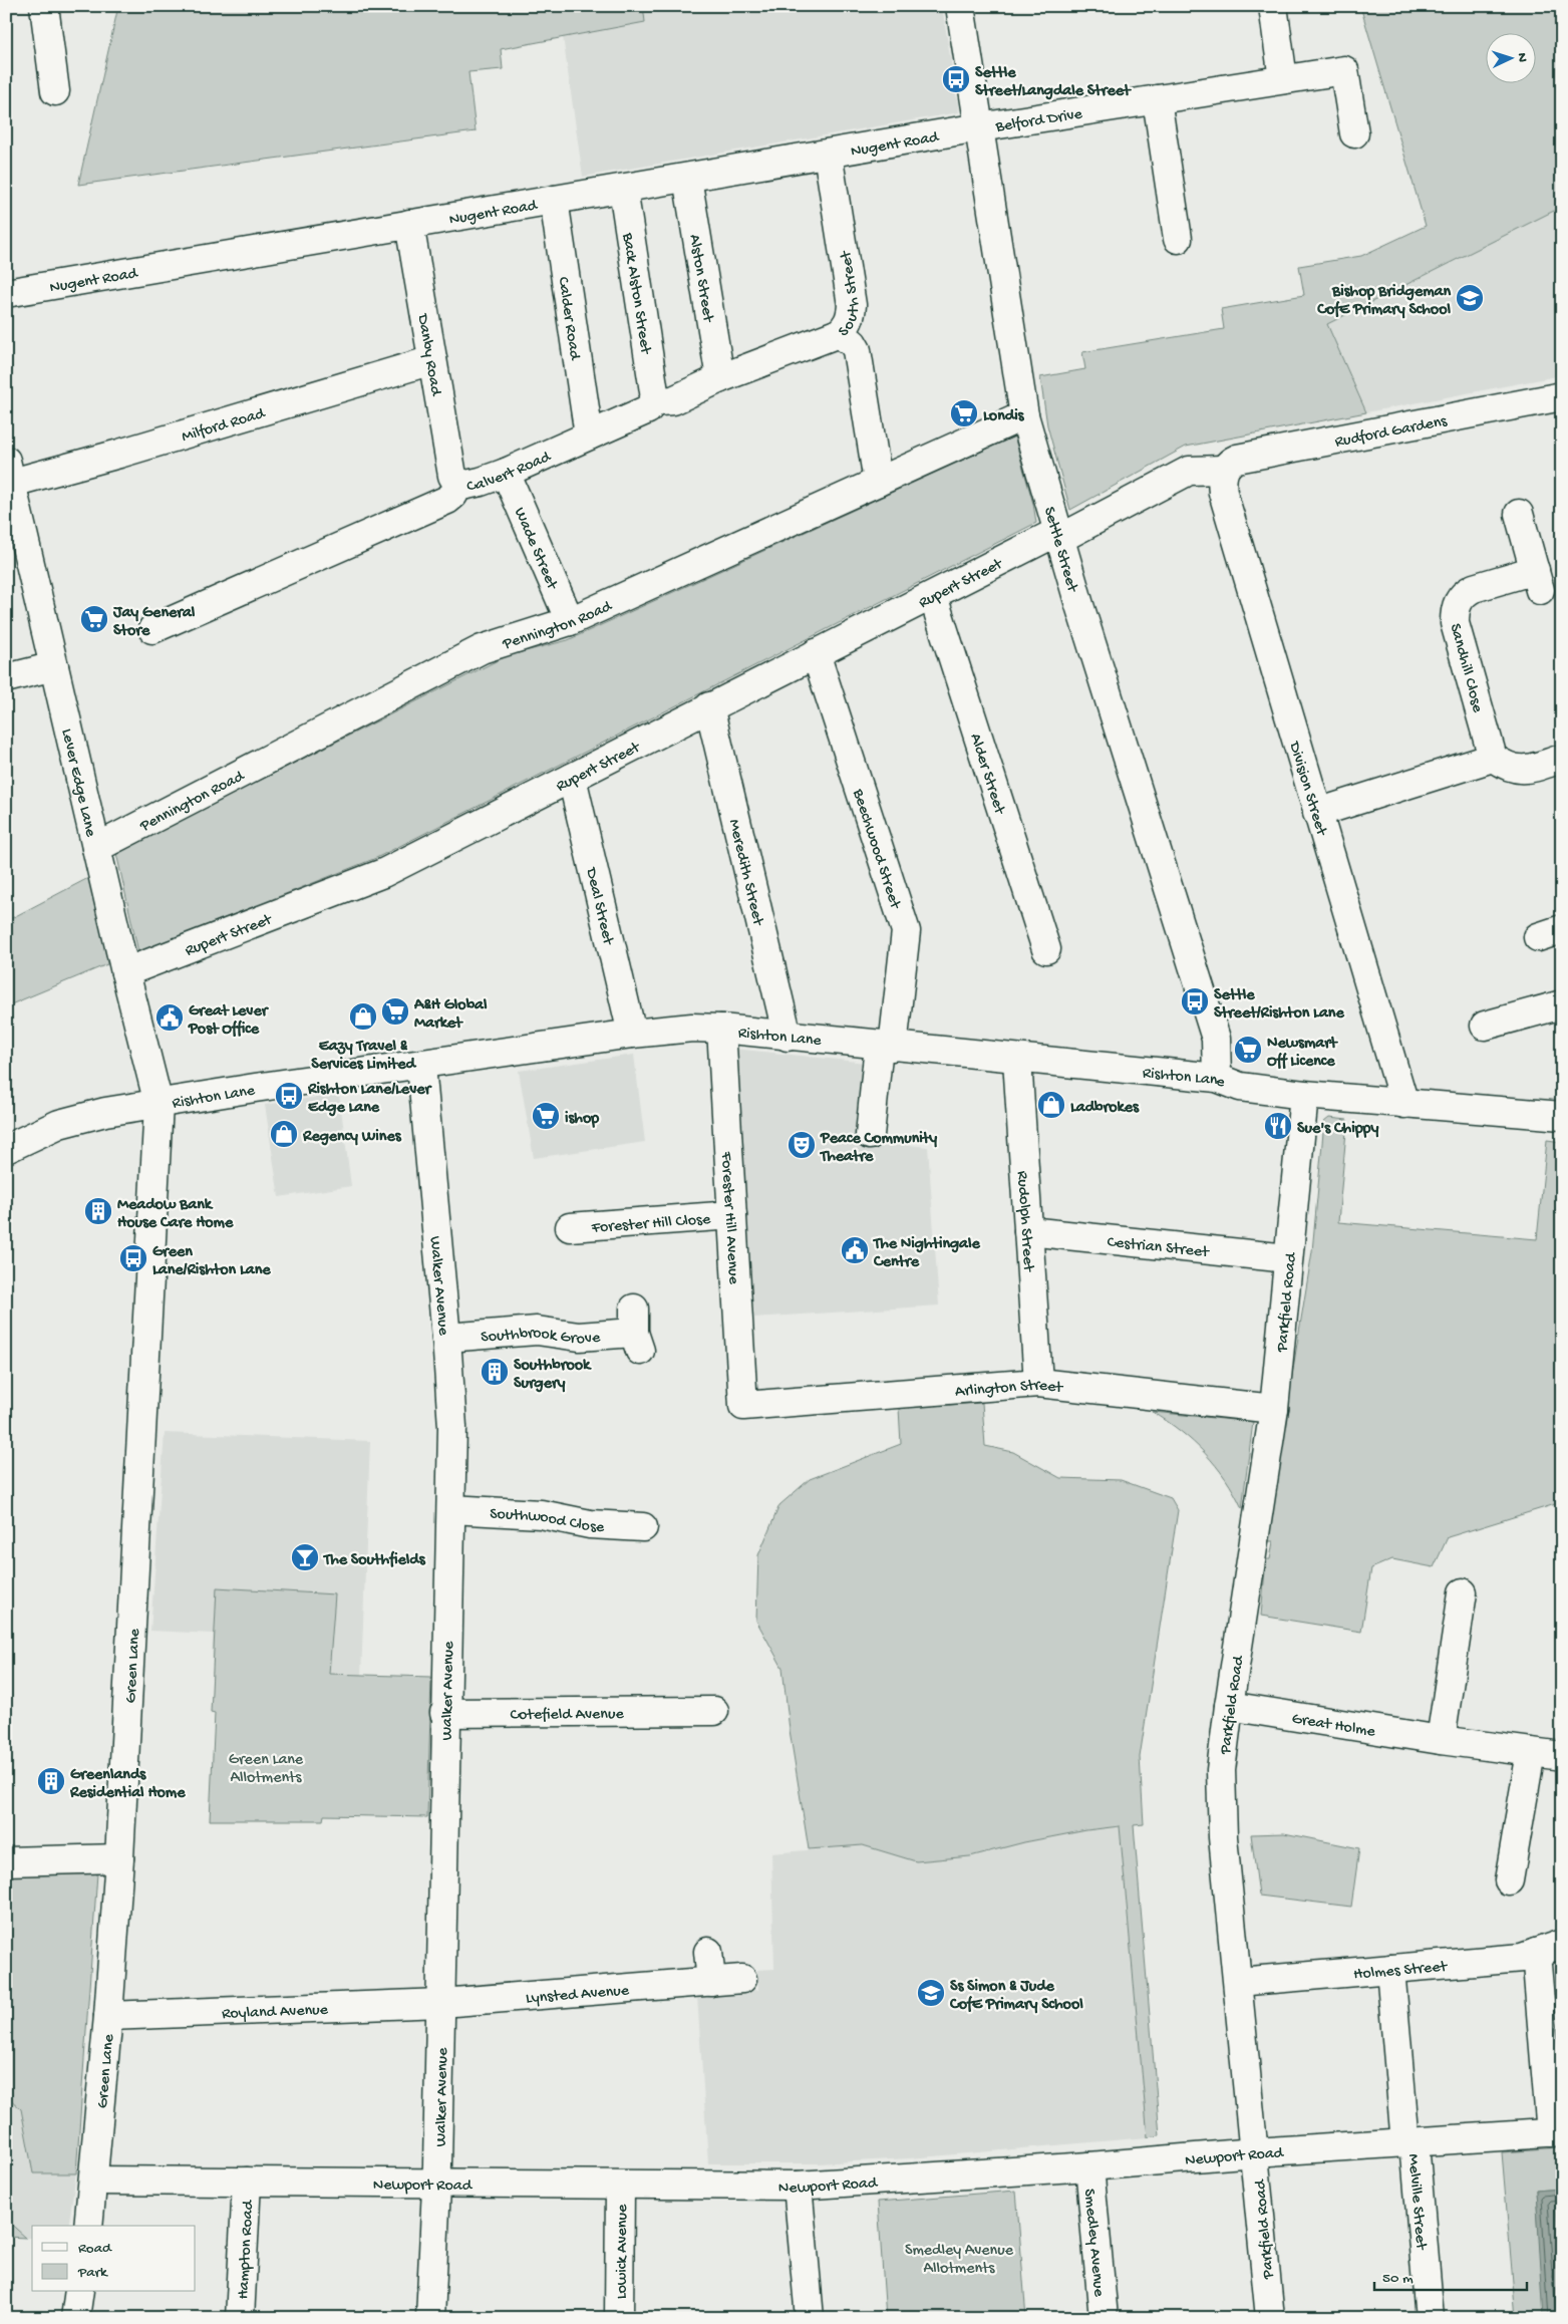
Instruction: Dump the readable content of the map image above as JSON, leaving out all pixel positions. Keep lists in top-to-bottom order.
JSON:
{
  "streets": {
    "street": [
      "Belford Drive",
      "Nugent Road",
      "Alston Street",
      "South Street",
      "Back Alston Street",
      "Calder Road",
      "Danby Road",
      "Milford Road",
      "Rudford Gardens",
      "Calvert Road",
      "Wade Street",
      "Settle Street",
      "Rupert Street",
      "Pennington Road",
      "Sandhill Close",
      "Alder Street",
      "Lever Edge Lane",
      "Division Street",
      "Beechwood Street",
      "Meredith Street",
      "Deal Street",
      "Rishton Lane",
      "Forester Hill Avenue",
      "Forester Hill Close",
      "Rudolph Street",
      "Cestrian Street",
      "Walker Avenue",
      "Parkfield Road",
      "Southbrook Grove",
      "Arlington Street",
      "Southwood Close",
      "Green Lane",
      "Cotefield Avenue",
      "Great Holme",
      "Holmes Street",
      "Lynsted Avenue",
      "Royland Avenue",
      "Newport Road",
      "Melville Street",
      "Smedley Avenue",
      "Hampton Road",
      "Lowick Avenue"
    ]
  },
  "crossings": [
    ["Belford Drive", "Nugent Road"],
    ["Belford Drive", "Settle Street"],
    ["Nugent Road", "Alston Street"],
    ["Nugent Road", "South Street"],
    ["Nugent Road", "Back Alston Street"],
    ["Nugent Road", "Calder Road"],
    ["Nugent Road", "Danby Road"],
    ["Nugent Road", "Settle Street"],
    ["South Street", "Pennington Road"],
    ["Back Alston Street", "Calvert Road"],
    ["Calder Road", "Calvert Road"],
    ["Danby Road", "Milford Road"],
    ["Danby Road", "Calvert Road"],
    ["Milford Road", "Lever Edge Lane"],
    ["Rudford Gardens", "Rupert Street"],
    ["Rudford Gardens", "Division Street"],
    ["Calvert Road", "Wade Street"],
    ["Wade Street", "Pennington Road"],
    ["Settle Street", "Rupert Street"],
    ["Settle Street", "Pennington Road"],
    ["Settle Street", "Rishton Lane"],
    ["Rupert Street", "Alder Street"],
    ["Rupert Street", "Lever Edge Lane"],
    ["Rupert Street", "Division Street"],
    ["Rupert Street", "Beechwood Street"],
    ["Rupert Street", "Meredith Street"],
    ["Rupert Street", "Deal Street"],
    ["Pennington Road", "Lever Edge Lane"],
    ["Lever Edge Lane", "Rishton Lane"],
    ["Lever Edge Lane", "Green Lane"],
    ["Division Street", "Rishton Lane"],
    ["Beechwood Street", "Rishton Lane"],
    ["Meredith Street", "Rishton Lane"],
    ["Deal Street", "Rishton Lane"],
    ["Rishton Lane", "Forester Hill Avenue"],
    ["Rishton Lane", "Rudolph Street"],
    ["Rishton Lane", "Walker Avenue"],
    ["Rishton Lane", "Parkfield Road"],
    ["Rishton Lane", "Green Lane"],
    ["Forester Hill Avenue", "Forester Hill Close"],
    ["Forester Hill Avenue", "Arlington Street"],
    ["Rudolph Street", "Cestrian Street"],
    ["Rudolph Street", "Arlington Street"],
    ["Cestrian Street", "Parkfield Road"],
    ["Walker Avenue", "Southbrook Grove"],
    ["Walker Avenue", "Southwood Close"],
    ["Walker Avenue", "Cotefield Avenue"],
    ["Walker Avenue", "Lynsted Avenue"],
    ["Walker Avenue", "Royland Avenue"],
    ["Walker Avenue", "Newport Road"],
    ["Parkfield Road", "Arlington Street"],
    ["Parkfield Road", "Great Holme"],
    ["Parkfield Road", "Holmes Street"],
    ["Parkfield Road", "Newport Road"],
    ["Green Lane", "Royland Avenue"],
    ["Green Lane", "Newport Road"],
    ["Holmes Street", "Melville Street"],
    ["Lynsted Avenue", "Royland Avenue"],
    ["Newport Road", "Melville Street"],
    ["Newport Road", "Smedley Avenue"],
    ["Newport Road", "Hampton Road"],
    ["Newport Road", "Lowick Avenue"]
  ],
  "parks": ["Green Lane Allotments", "Smedley Avenue Allotments"],
  "places": {
    "bus stop": [
      "Settle Street/Langdale Street",
      "Settle Street/Rishton Lane",
      "Rishton Lane/Lever Edge Lane",
      "Green Lane/Rishton Lane"
    ],
    "school or university": ["Bishop Bridgeman CofE Primary School", "Ss Simon & Jude CofE Primary School"],
    "supermarket": [
      "Londis",
      "Jay General Store",
      "A&H Global Market",
      "Newsmart Off Licence",
      "ishop"
    ],
    "shop": ["Eazy Travel & Services Limited", "Ladbrokes", "Regency Wines"],
    "public building": ["Great Lever Post Office", "The Nightingale Centre"],
    "restaurant": ["Sue's Chippy"],
    "theatre": ["Peace Community Theatre"],
    "building": ["Meadow Bank House Care Home", "Southbrook Surgery", "Greenlands Residential Home"],
    "bar": ["The Southfields"]
  },
  "legend": ["Road", "Park"],
  "scale_bar": "50 m",
  "north": "right"
}
